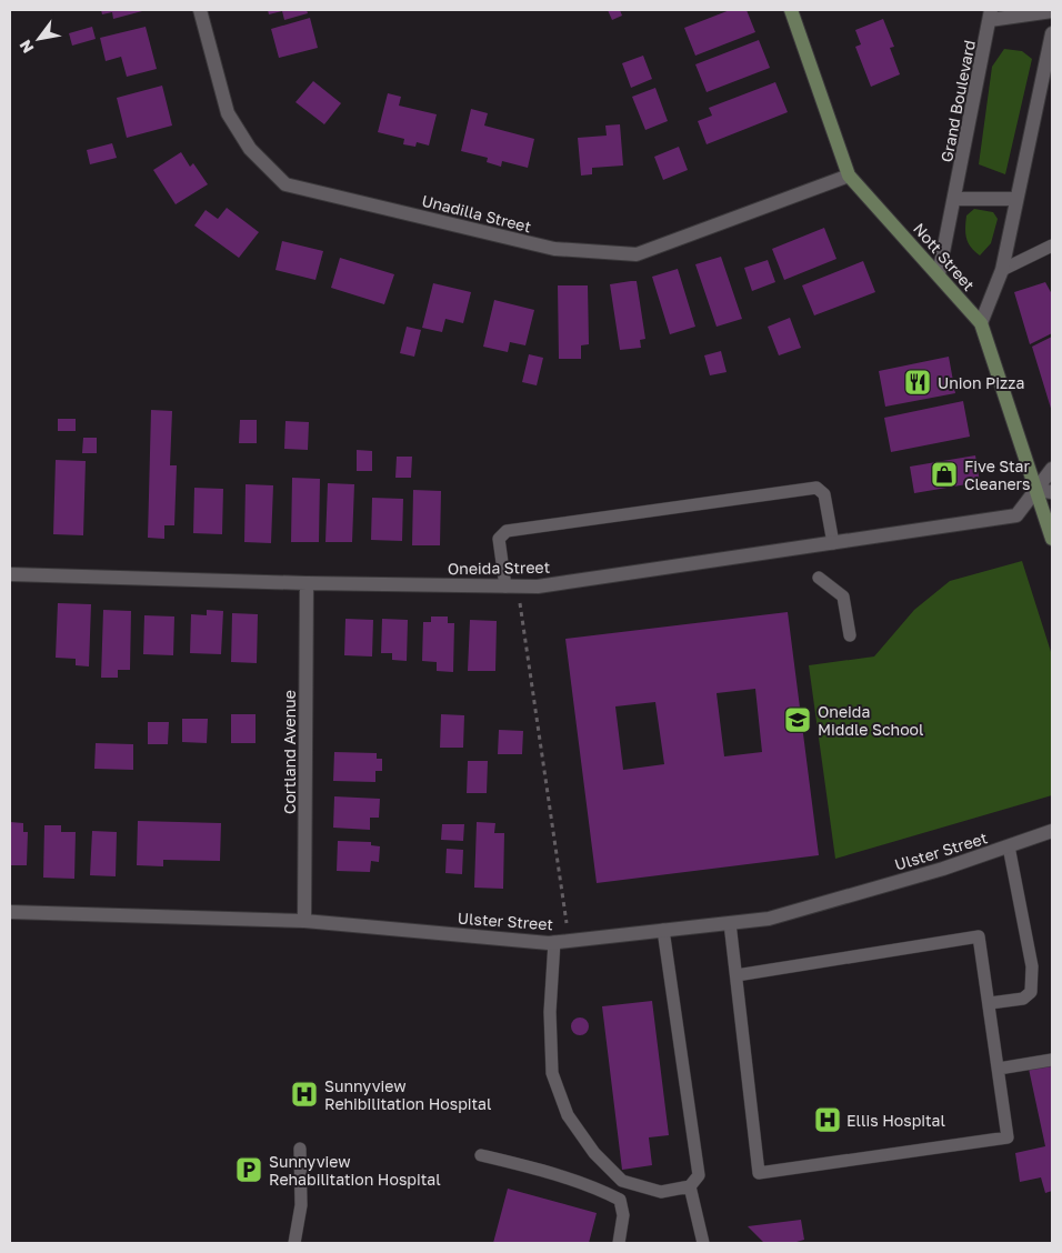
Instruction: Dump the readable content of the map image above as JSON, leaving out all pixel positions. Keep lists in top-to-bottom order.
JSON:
{
  "streets": {
    "main road": ["Nott Street"],
    "street": [
      "Grand Boulevard",
      "Unadilla Street",
      "Oneida Street",
      "Cortland Avenue",
      "Ulster Street"
    ]
  },
  "crossings": [
    ["Grand Boulevard", "Nott Street"],
    ["Unadilla Street", "Nott Street"],
    ["Nott Street", "Oneida Street"],
    ["Oneida Street", "Cortland Avenue"],
    ["Cortland Avenue", "Ulster Street"]
  ],
  "places": {
    "restaurant": ["Union Pizza"],
    "shop": ["Five Star Cleaners"],
    "school or university": ["Oneida Middle School"],
    "hospital": ["Sunnyview Rehibilitation Hospital", "Ellis Hospital"],
    "parking": ["Sunnyview Rehabilitation Hospital"]
  },
  "north": "bottom left"
}
